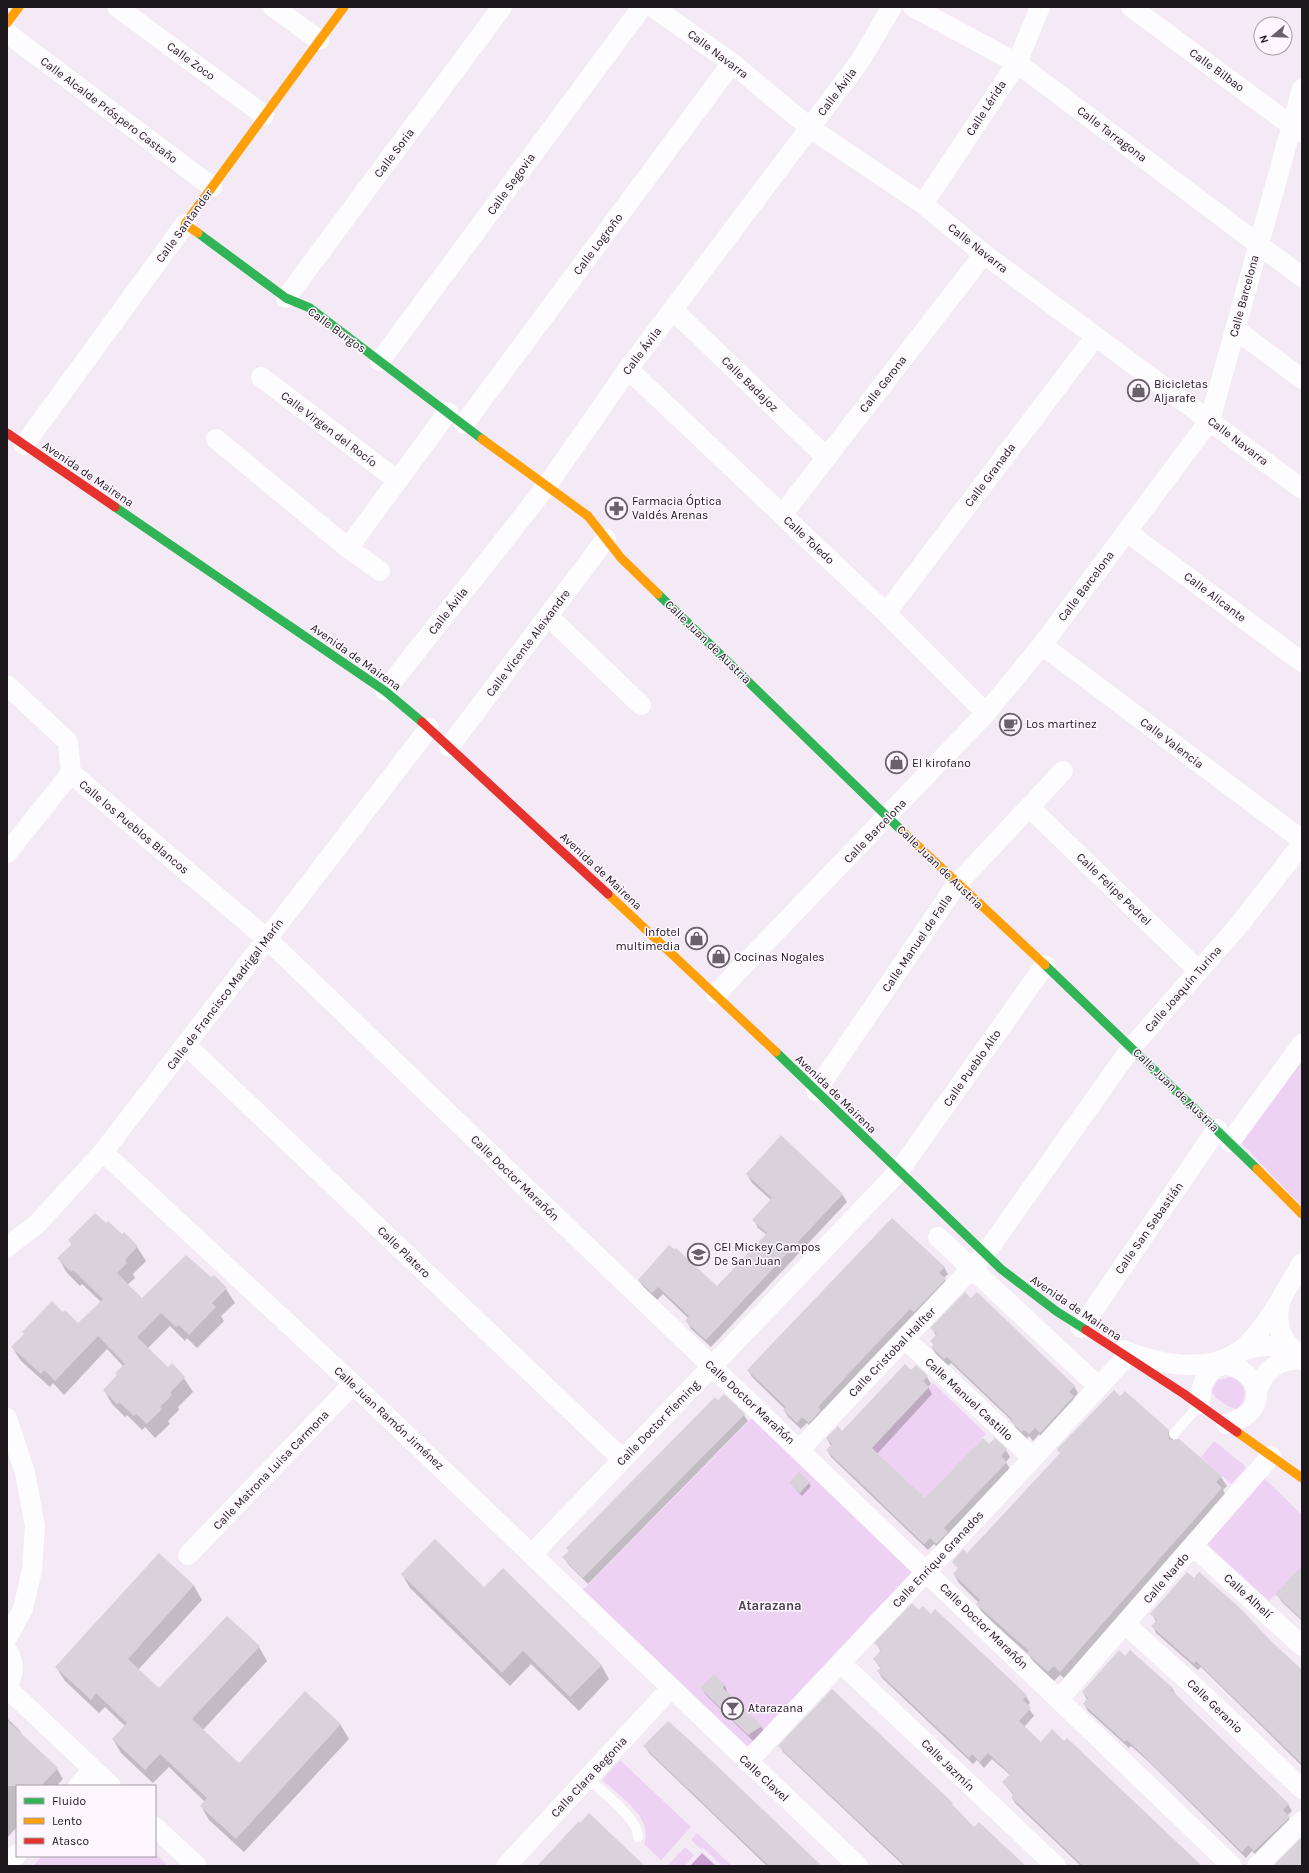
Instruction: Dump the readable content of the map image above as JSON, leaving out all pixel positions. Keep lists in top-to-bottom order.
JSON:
{
  "streets": {
    "street": [
      "Calle Navarra",
      "Calle Zoco",
      "Calle Bilbao",
      "Calle Ávila",
      "Calle Lérida",
      "Calle Alcalde Próspero Castaño",
      "Calle Tarragona",
      "Calle Soria",
      "Calle Segovia",
      "Calle Santander",
      "Calle Logroño",
      "Calle Barcelona",
      "Calle Burgos",
      "Calle Badajoz",
      "Calle Gerona",
      "Calle Virgen del Rocío",
      "Avenida de Mairena",
      "Calle Granada",
      "Calle Toledo",
      "Calle Alicante",
      "Calle Juan de Austria",
      "Calle Vicente Aleixandre",
      "Calle Valencia",
      "Calle los Pueblos Blancos",
      "Calle Felipe Pedrel",
      "Calle Manuel de Falla",
      "Calle Joaquín Turina",
      "Calle de Francisco Madrigal Marín",
      "Calle Pueblo Alto",
      "Calle Doctor Marañón",
      "Calle San Sebastián",
      "Calle Platero",
      "Calle Cristobal Halfter",
      "Calle Manuel Castillo",
      "Calle Juan Ramón Jiménez",
      "Calle Doctor Fleming",
      "Calle Matrona Luisa Carmona",
      "Calle Enrique Granados",
      "Calle Nardo",
      "Calle Alhelí",
      "Calle Geranio",
      "Calle Jazmín",
      "Calle Clara Begonia",
      "Calle Clavel"
    ]
  },
  "crossings": [
    ["Calle Navarra", "Calle Ávila"],
    ["Calle Navarra", "Calle Lérida"],
    ["Calle Navarra", "Calle Logroño"],
    ["Calle Navarra", "Calle Barcelona"],
    ["Calle Navarra", "Calle Gerona"],
    ["Calle Navarra", "Calle Granada"],
    ["Calle Zoco", "Calle Santander"],
    ["Calle Bilbao", "Calle Barcelona"],
    ["Calle Ávila", "Calle Burgos"],
    ["Calle Ávila", "Calle Badajoz"],
    ["Calle Ávila", "Avenida de Mairena"],
    ["Calle Ávila", "Calle Toledo"],
    ["Calle Ávila", "Calle Juan de Austria"],
    ["Calle Lérida", "Calle Tarragona"],
    ["Calle Alcalde Próspero Castaño", "Calle Santander"],
    ["Calle Tarragona", "Calle Barcelona"],
    ["Calle Soria", "Calle Burgos"],
    ["Calle Segovia", "Calle Burgos"],
    ["Calle Santander", "Calle Burgos"],
    ["Calle Santander", "Avenida de Mairena"],
    ["Calle Logroño", "Calle Burgos"],
    ["Calle Barcelona", "Avenida de Mairena"],
    ["Calle Barcelona", "Calle Toledo"],
    ["Calle Barcelona", "Calle Alicante"],
    ["Calle Barcelona", "Calle Juan de Austria"],
    ["Calle Barcelona", "Calle Valencia"],
    ["Calle Burgos", "Calle Juan de Austria"],
    ["Calle Badajoz", "Calle Gerona"],
    ["Calle Gerona", "Calle Toledo"],
    ["Avenida de Mairena", "Calle Vicente Aleixandre"],
    ["Avenida de Mairena", "Calle Manuel de Falla"],
    ["Avenida de Mairena", "Calle Joaquín Turina"],
    ["Avenida de Mairena", "Calle de Francisco Madrigal Marín"],
    ["Avenida de Mairena", "Calle Pueblo Alto"],
    ["Avenida de Mairena", "Calle San Sebastián"],
    ["Avenida de Mairena", "Calle Cristobal Halfter"],
    ["Avenida de Mairena", "Calle Doctor Fleming"],
    ["Avenida de Mairena", "Calle Enrique Granados"],
    ["Avenida de Mairena", "Calle Nardo"],
    ["Calle Granada", "Calle Toledo"],
    ["Calle Juan de Austria", "Calle Vicente Aleixandre"],
    ["Calle Juan de Austria", "Calle Manuel de Falla"],
    ["Calle Juan de Austria", "Calle Joaquín Turina"],
    ["Calle Juan de Austria", "Calle Pueblo Alto"],
    ["Calle Juan de Austria", "Calle San Sebastián"],
    ["Calle los Pueblos Blancos", "Calle de Francisco Madrigal Marín"],
    ["Calle los Pueblos Blancos", "Calle Doctor Marañón"],
    ["Calle Felipe Pedrel", "Calle Manuel de Falla"],
    ["Calle Felipe Pedrel", "Calle Joaquín Turina"],
    ["Calle Joaquín Turina", "Calle Cristobal Halfter"],
    ["Calle de Francisco Madrigal Marín", "Calle Doctor Marañón"],
    ["Calle de Francisco Madrigal Marín", "Calle Platero"],
    ["Calle de Francisco Madrigal Marín", "Calle Juan Ramón Jiménez"],
    ["Calle Pueblo Alto", "Calle Doctor Fleming"],
    ["Calle Doctor Marañón", "Calle Cristobal Halfter"],
    ["Calle Doctor Marañón", "Calle Doctor Fleming"],
    ["Calle Doctor Marañón", "Calle Enrique Granados"],
    ["Calle Doctor Marañón", "Calle Nardo"],
    ["Calle Platero", "Calle Doctor Fleming"],
    ["Calle Cristobal Halfter", "Calle Manuel Castillo"],
    ["Calle Manuel Castillo", "Calle Enrique Granados"],
    ["Calle Juan Ramón Jiménez", "Calle Doctor Fleming"],
    ["Calle Juan Ramón Jiménez", "Calle Matrona Luisa Carmona"],
    ["Calle Juan Ramón Jiménez", "Calle Clara Begonia"],
    ["Calle Juan Ramón Jiménez", "Calle Clavel"],
    ["Calle Enrique Granados", "Calle Jazmín"],
    ["Calle Enrique Granados", "Calle Clavel"],
    ["Calle Nardo", "Calle Alhelí"],
    ["Calle Nardo", "Calle Geranio"],
    ["Calle Clara Begonia", "Calle Clavel"]
  ],
  "districts": ["Atarazana"],
  "places": {
    "shop": [
      "Bicicletas Aljarafe",
      "El kirofano",
      "Infotel multimedia",
      "Cocinas Nogales"
    ],
    "pharmacy": ["Farmacia Óptica Valdés Arenas"],
    "cafe": ["Los martinez"],
    "school or university": ["CEI Mickey Campos De San Juan"],
    "bar": ["Atarazana"]
  },
  "legend": ["Fluido", "Lento", "Atasco"],
  "north": "left"
}
